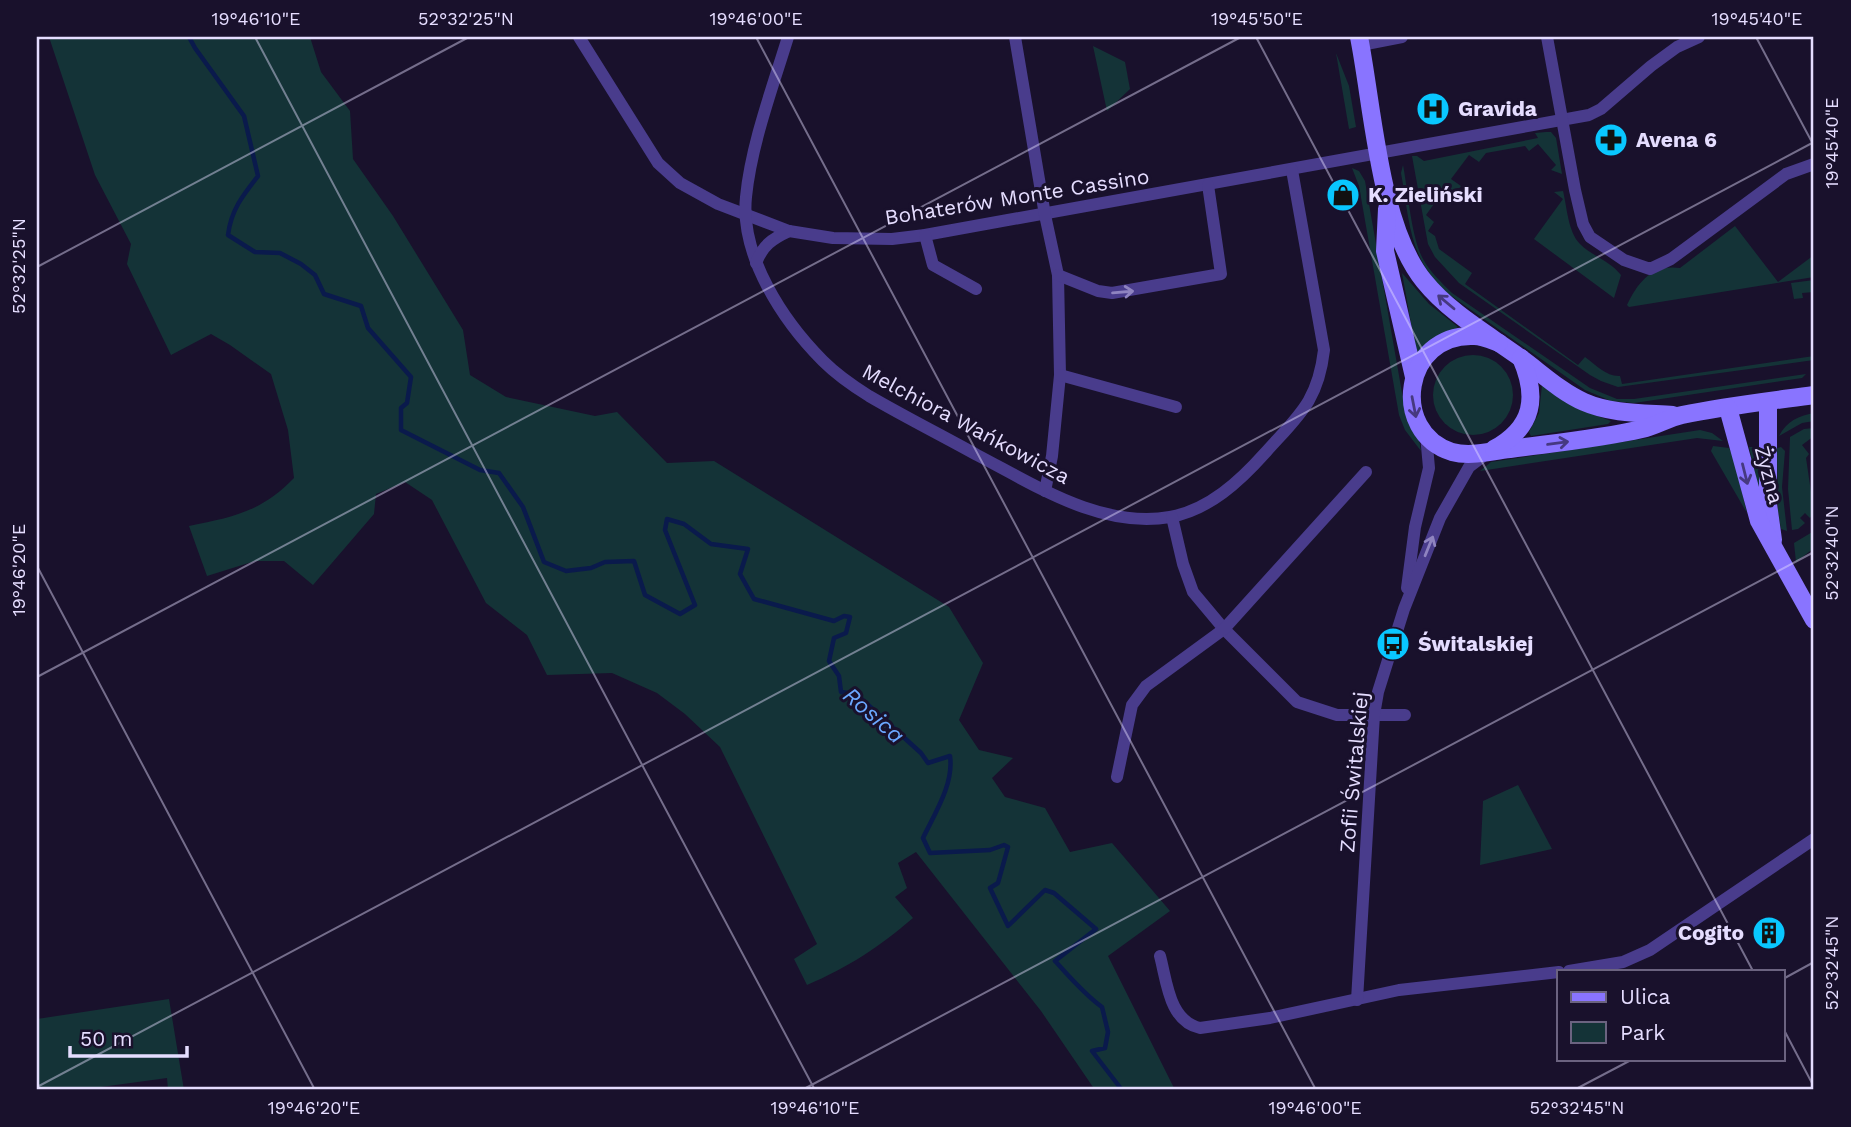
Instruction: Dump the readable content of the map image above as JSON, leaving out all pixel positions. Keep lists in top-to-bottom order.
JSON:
{
  "streets": {
    "street": [
      "Bohaterów Monte Cassino",
      "Melchiora Wańkowicza",
      "Żyzna",
      "Zofii Świtalskiej"
    ]
  },
  "crossings": [
    ["Bohaterów Monte Cassino", "Melchiora Wańkowicza"]
  ],
  "water": ["Rosica"],
  "places": {
    "hospital": ["Gravida"],
    "pharmacy": ["Avena 6"],
    "shop": ["K. Zieliński"],
    "bus stop": ["Świtalskiej"],
    "building": ["Cogito"]
  },
  "legend": ["Ulica", "Park"],
  "scale_bar": "50 m",
  "coordinates": [
    "19°46'10\"E",
    "52°32'25\"N",
    "19°46'00\"E",
    "19°45'50\"E",
    "19°45'40\"E",
    "52°32'40\"N",
    "19°46'20\"E",
    "52°32'45\"N"
  ]
}
